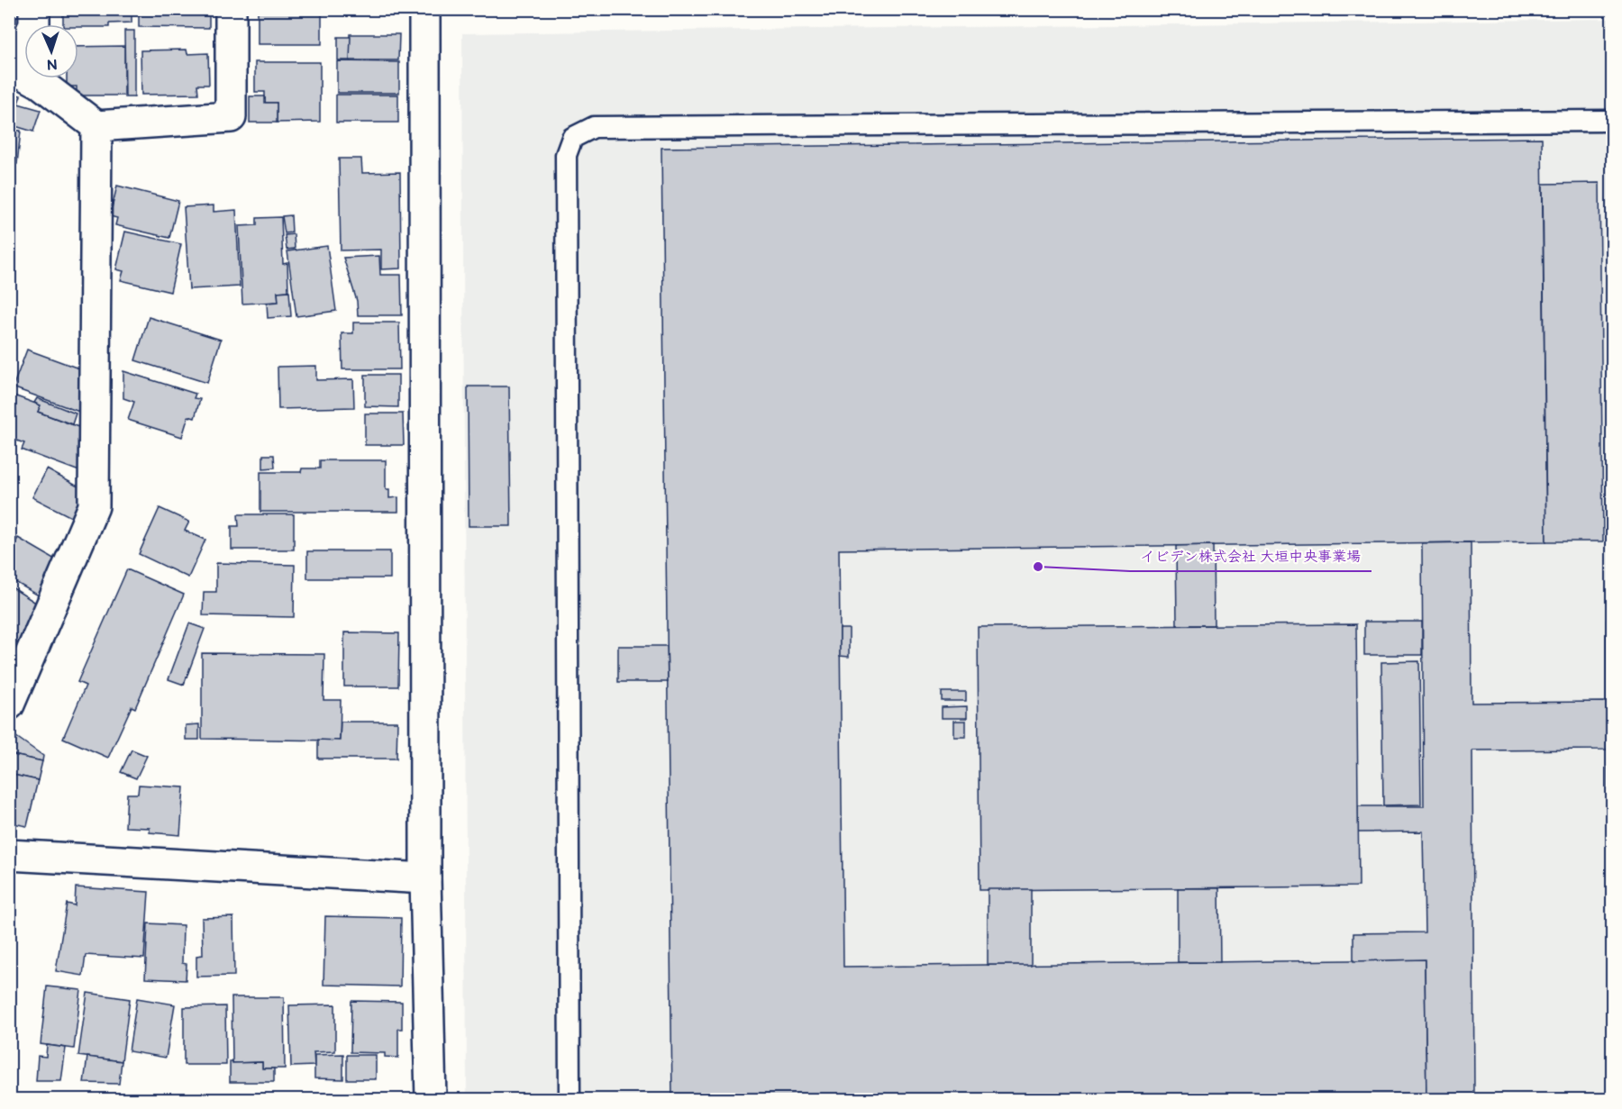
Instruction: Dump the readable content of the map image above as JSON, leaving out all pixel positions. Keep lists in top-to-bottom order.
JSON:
{
  "places": ["イビデン株式会社 大垣中央事業場"],
  "north": "bottom"
}
